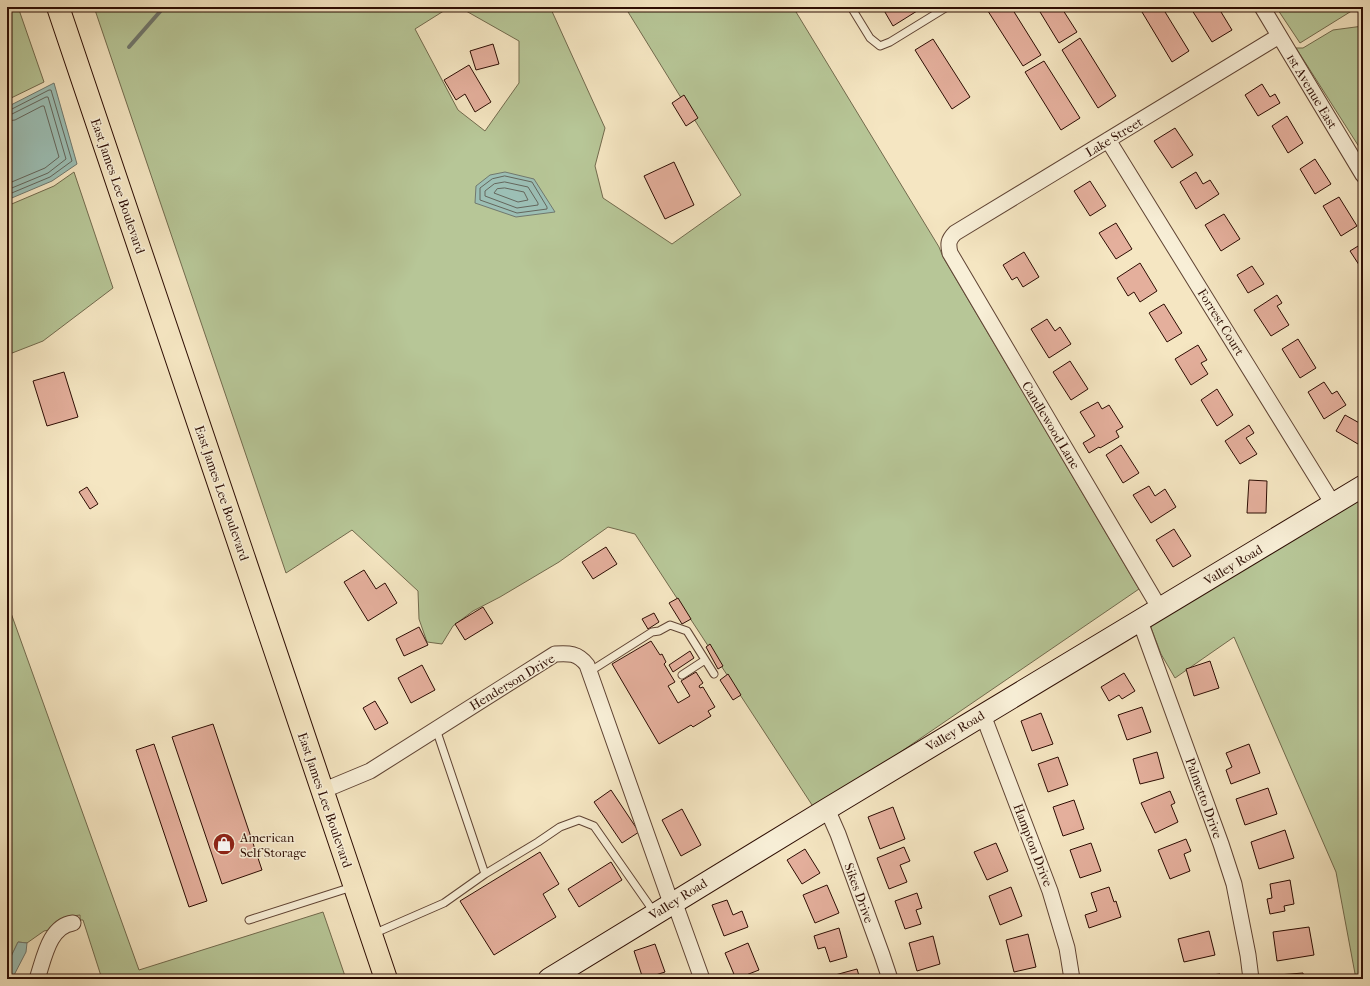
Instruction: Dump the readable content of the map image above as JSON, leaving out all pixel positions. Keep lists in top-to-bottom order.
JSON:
{
  "streets": {
    "main road": ["East James Lee Boulevard"],
    "street": [
      "1st Avenue East",
      "Lake Street",
      "Forrest Court",
      "Candlewood Lane",
      "Valley Road",
      "Henderson Drive",
      "Palmetto Drive",
      "Hampton Drive",
      "Sikes Drive"
    ]
  },
  "crossings": [
    ["1st Avenue East", "Lake Street"],
    ["Lake Street", "Forrest Court"],
    ["Lake Street", "Candlewood Lane"],
    ["East James Lee Boulevard", "Henderson Drive"],
    ["Forrest Court", "Valley Road"],
    ["Candlewood Lane", "Valley Road"],
    ["Valley Road", "Henderson Drive"],
    ["Valley Road", "Palmetto Drive"],
    ["Valley Road", "Hampton Drive"],
    ["Valley Road", "Sikes Drive"]
  ],
  "places": {
    "shop": ["American Self Storage"]
  }
}
